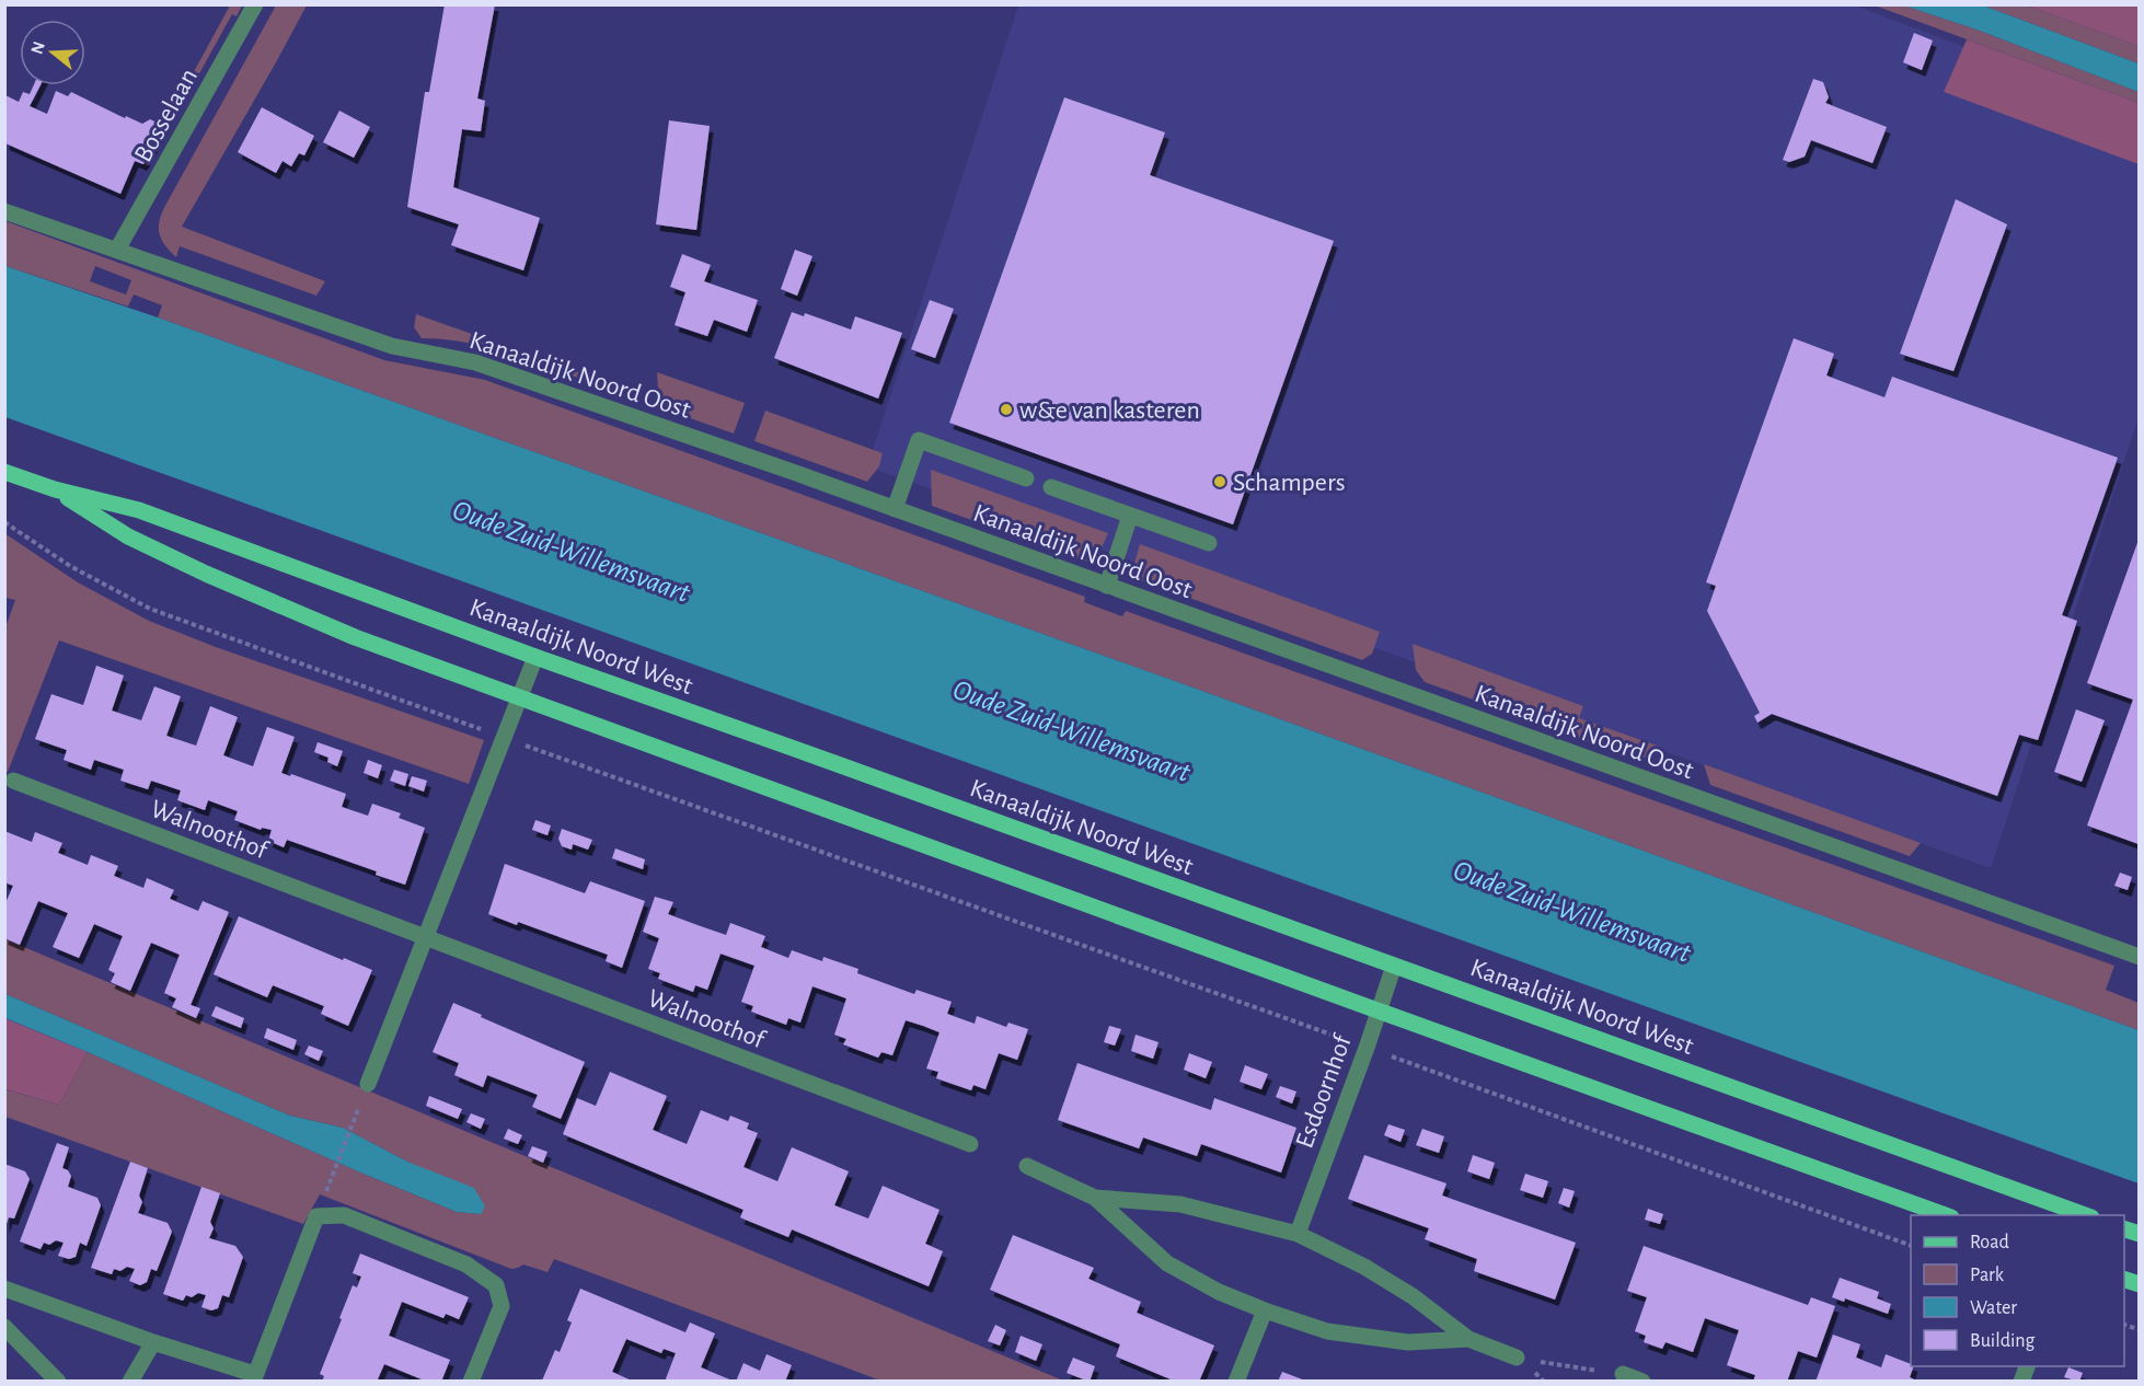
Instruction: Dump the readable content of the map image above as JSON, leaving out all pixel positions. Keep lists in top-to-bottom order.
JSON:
{
  "streets": {
    "main road": ["Kanaaldijk Noord West"],
    "street": [
      "Bosselaan",
      "Kanaaldijk Noord Oost",
      "Walnoothof",
      "Esdoornhof"
    ]
  },
  "crossings": [
    ["Bosselaan", "Kanaaldijk Noord Oost"],
    ["Kanaaldijk Noord West", "Esdoornhof"]
  ],
  "water": ["Oude Zuid-Willemsvaart"],
  "places": ["w&e van kasteren", "Schampers"],
  "legend": [
    "Road",
    "Park",
    "Water",
    "Building"
  ],
  "north": "left"
}
